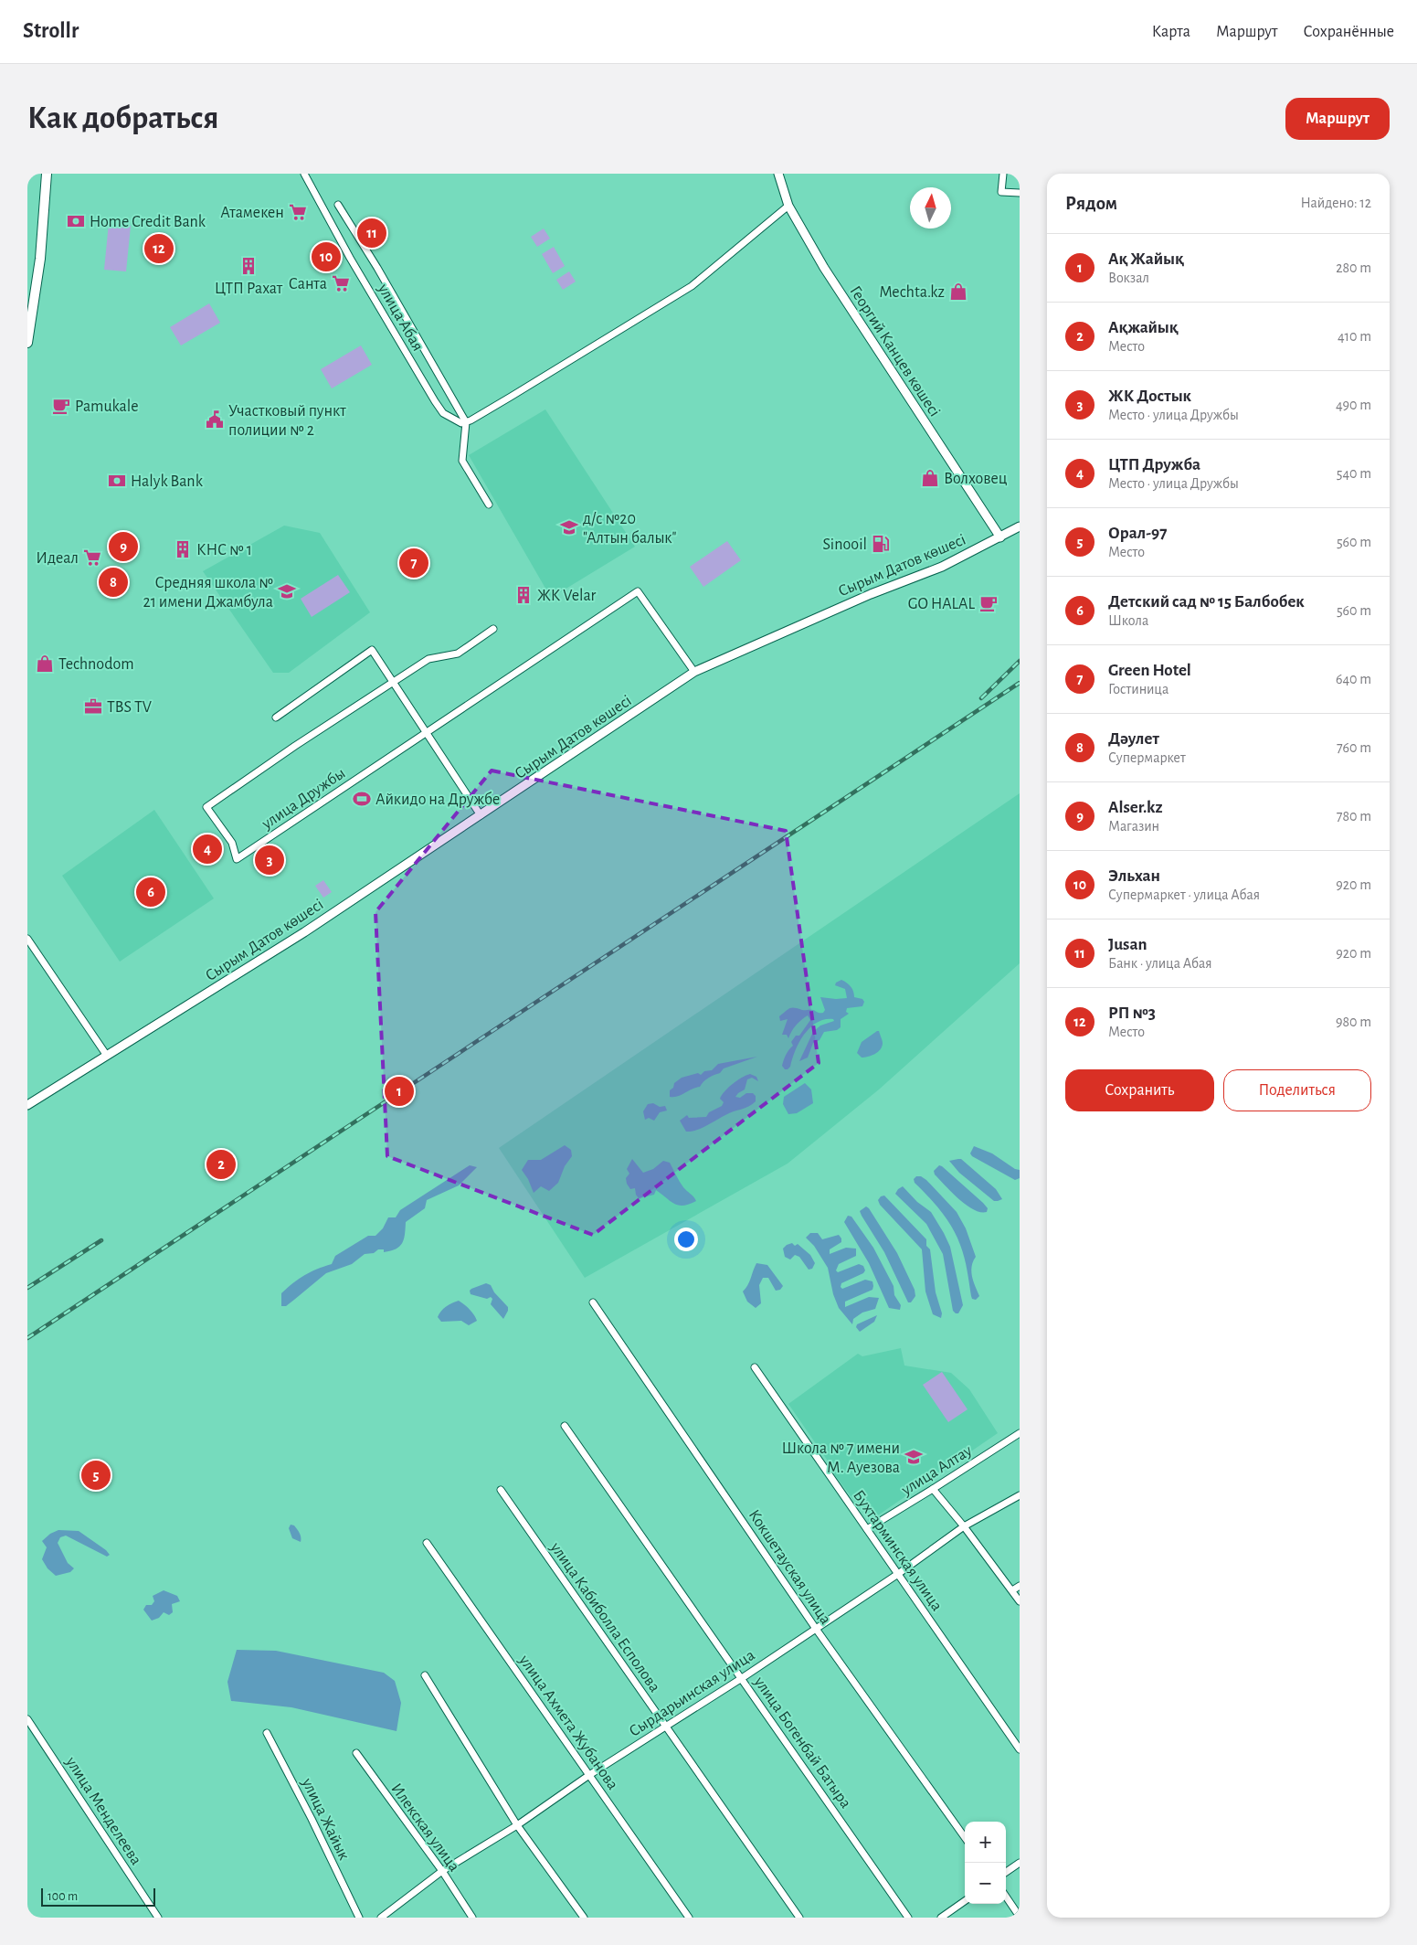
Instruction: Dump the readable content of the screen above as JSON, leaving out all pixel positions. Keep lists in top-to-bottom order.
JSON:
{
  "streets": {
    "main road": ["Георгий Канцев көшесі", "Сырым Датов көшесі"],
    "street": [
      "улица Абая",
      "улица Дружбы",
      "улица Алтау",
      "Бухтарминская улица",
      "Кокшетауская улица",
      "улица Кабиболла Есполова",
      "Сырдарьинская улица",
      "улица Ахмета Жубанова",
      "улица Богенбай Батыра",
      "улица Менделеева",
      "улица Жайык",
      "Илекская улица"
    ]
  },
  "crossings": [
    ["Георгий Канцев көшесі", "Сырым Датов көшесі"],
    ["Сырым Датов көшесі", "улица Дружбы"],
    ["улица Алтау", "Бухтарминская улица"],
    ["Бухтарминская улица", "Сырдарьинская улица"],
    ["Кокшетауская улица", "Сырдарьинская улица"],
    ["улица Кабиболла Есполова", "Сырдарьинская улица"],
    ["Сырдарьинская улица", "улица Ахмета Жубанова"],
    ["Сырдарьинская улица", "улица Богенбай Батыра"],
    ["Сырдарьинская улица", "Илекская улица"]
  ],
  "places": {
    "supermarket": ["Атамекен", "Санта", "Идеал"],
    "bank": ["Home Credit Bank", "Halyk Bank"],
    "building": ["ЦТП Рахат", "КНС № 1", "ЖК Velar"],
    "shop": ["Mechta.kz", "Волховец", "Technodom"],
    "cafe": ["Pamukale", "GO HALAL"],
    "public building": ["Участковый пункт полиции № 2"],
    "school or university": ["д/с №20 \"Алтын балык\"", "Средняя школа № 21 имени Джамбула", "Школа № 7 имени М. Ауезова"],
    "fuel station": ["Sinooil"],
    "office": ["TBS TV"],
    "sports": ["Айкидо на Дружбе"]
  },
  "scale_bar": "100 m",
  "north": "top",
  "page": {
    "header": "Strollr",
    "nav": ["Карта", "Маршрут", "Сохранённые"],
    "buttons": [
      "Маршрут",
      ["Сохранить", "Поделиться"]
    ],
    "title": "Как добраться",
    "heading": ["Рядом", "Найдено: 12"],
    "pins": [
      "11",
      "12",
      "10",
      "9",
      "7",
      "8",
      "4",
      "3",
      "6",
      "1",
      "2",
      "5"
    ],
    "list": [
      {
        "mark": "1",
        "name": "Ақ Жайық",
        "note": "Вокзал",
        "value": "280 m"
      },
      {
        "mark": "2",
        "name": "Ақжайық",
        "note": "Место",
        "value": "410 m"
      },
      {
        "mark": "3",
        "name": "ЖК Достык",
        "note": "Место · улица Дружбы",
        "value": "490 m"
      },
      {
        "mark": "4",
        "name": "ЦТП Дружба",
        "note": "Место · улица Дружбы",
        "value": "540 m"
      },
      {
        "mark": "5",
        "name": "Орал-97",
        "note": "Место",
        "value": "560 m"
      },
      {
        "mark": "6",
        "name": "Детский сад № 15 Балбобек",
        "note": "Школа",
        "value": "560 m"
      },
      {
        "mark": "7",
        "name": "Green Hotel",
        "note": "Гостиница",
        "value": "640 m"
      },
      {
        "mark": "8",
        "name": "Дәулет",
        "note": "Супермаркет",
        "value": "760 m"
      },
      {
        "mark": "9",
        "name": "Alser.kz",
        "note": "Магазин",
        "value": "780 m"
      },
      {
        "mark": "10",
        "name": "Эльхан",
        "note": "Супермаркет · улица Абая",
        "value": "920 m"
      },
      {
        "mark": "11",
        "name": "Jusan",
        "note": "Банк · улица Абая",
        "value": "920 m"
      },
      {
        "mark": "12",
        "name": "РП №3",
        "note": "Место",
        "value": "980 m"
      }
    ],
    "map_buttons": ["+", "−"],
    "scale": "100 m"
  }
}
